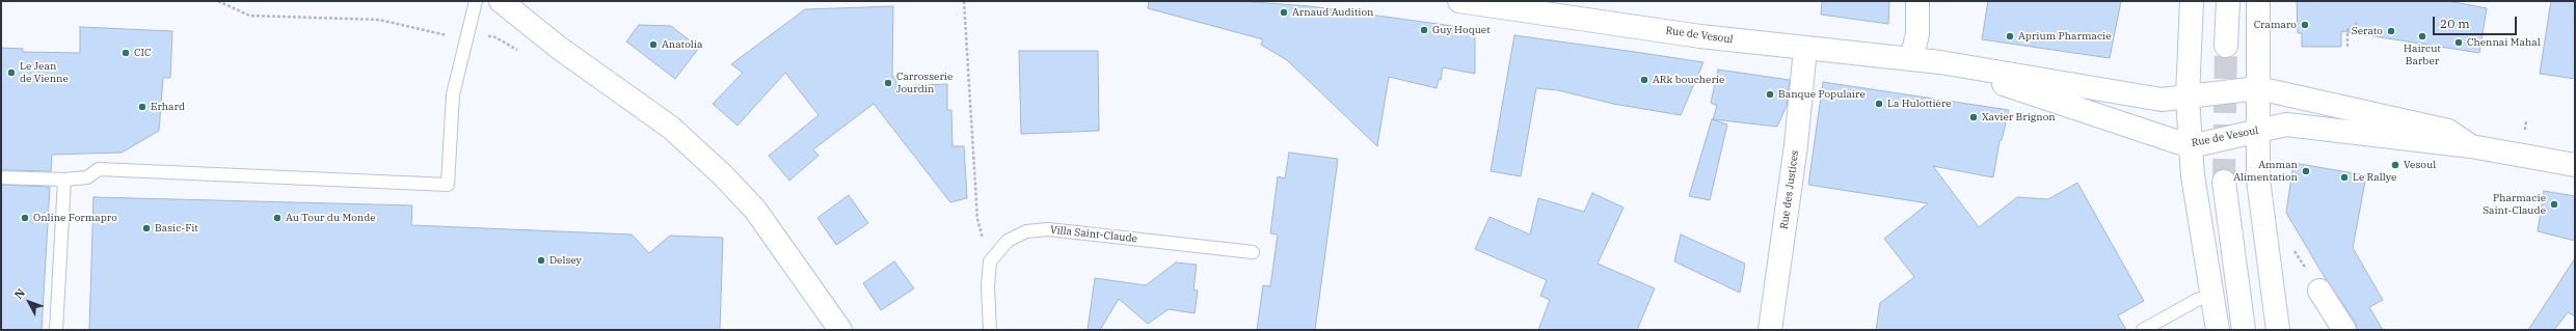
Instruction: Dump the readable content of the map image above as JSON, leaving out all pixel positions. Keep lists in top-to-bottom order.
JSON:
{
  "streets": {
    "main road": ["Rue de Vesoul", "Rue des Justices"],
    "lane": ["Villa Saint-Claude"]
  },
  "crossings": [
    ["Rue de Vesoul", "Rue des Justices"]
  ],
  "places": [
    "Arnaud Audition",
    "Cramaro",
    "Guy Hoquet",
    "Serato",
    "Aprium Pharmacie",
    "Haircut Barber",
    "Chennai Mahal",
    "Anatolia",
    "CIC",
    "Le Jean de Vienne",
    "ARk boucherie",
    "Carrosserie Jourdin",
    "Banque Populaire",
    "La Hulottière",
    "Erhard",
    "Xavier Brignon",
    "Vesoul",
    "Amman Alimentation",
    "Le Rallye",
    "Pharmacie Saint-Claude",
    "Online Formapro",
    "Au Tour du Monde",
    "Basic-Fit",
    "Delsey"
  ],
  "scale_bar": "20 m",
  "north": "top left"
}
